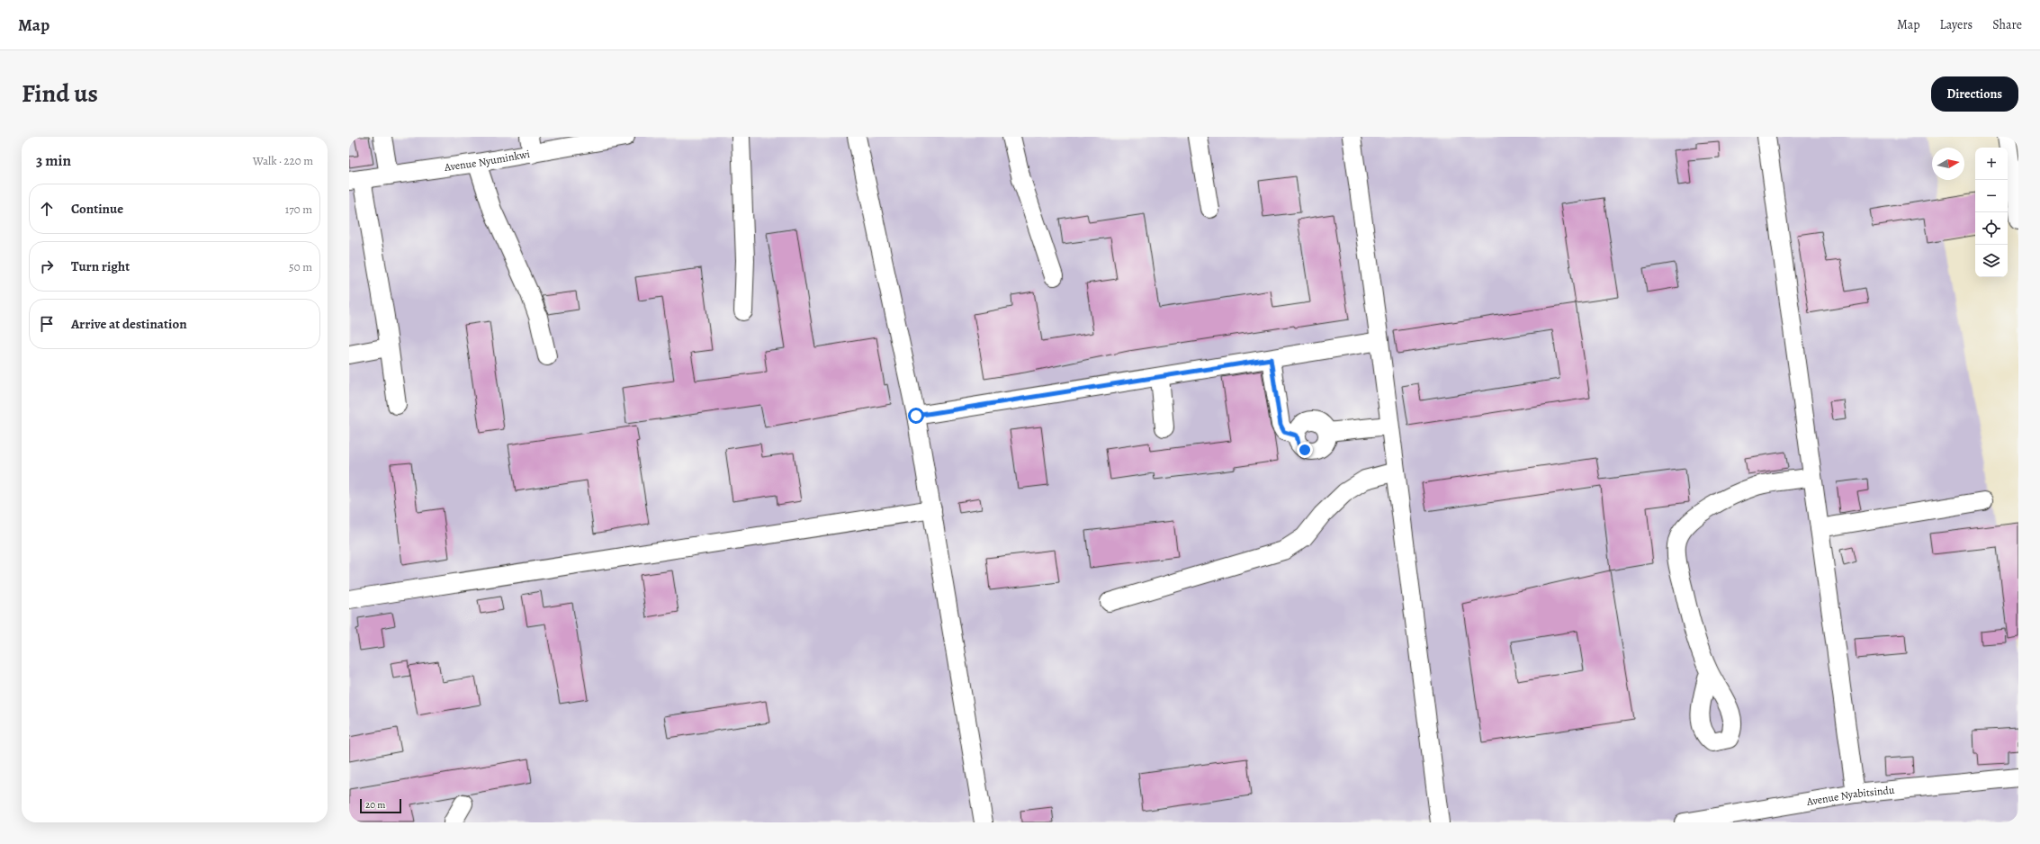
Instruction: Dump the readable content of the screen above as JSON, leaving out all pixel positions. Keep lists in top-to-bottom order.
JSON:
{
  "streets": {
    "street": ["Avenue Nyuminkwi", "Avenue Nyabitsindu"]
  },
  "scale_bar": "20 m",
  "north": "right",
  "page": {
    "header": "Map",
    "nav": ["Map", "Layers", "Share"],
    "title": "Find us",
    "buttons": "Directions",
    "heading": ["3 min", "Walk · 220 m"],
    "map_buttons": ["+", "−"],
    "list": [
      ["Continue", "170 m"],
      ["Turn right", "50 m"],
      "Arrive at destination"
    ],
    "scale": "20 m"
  }
}
